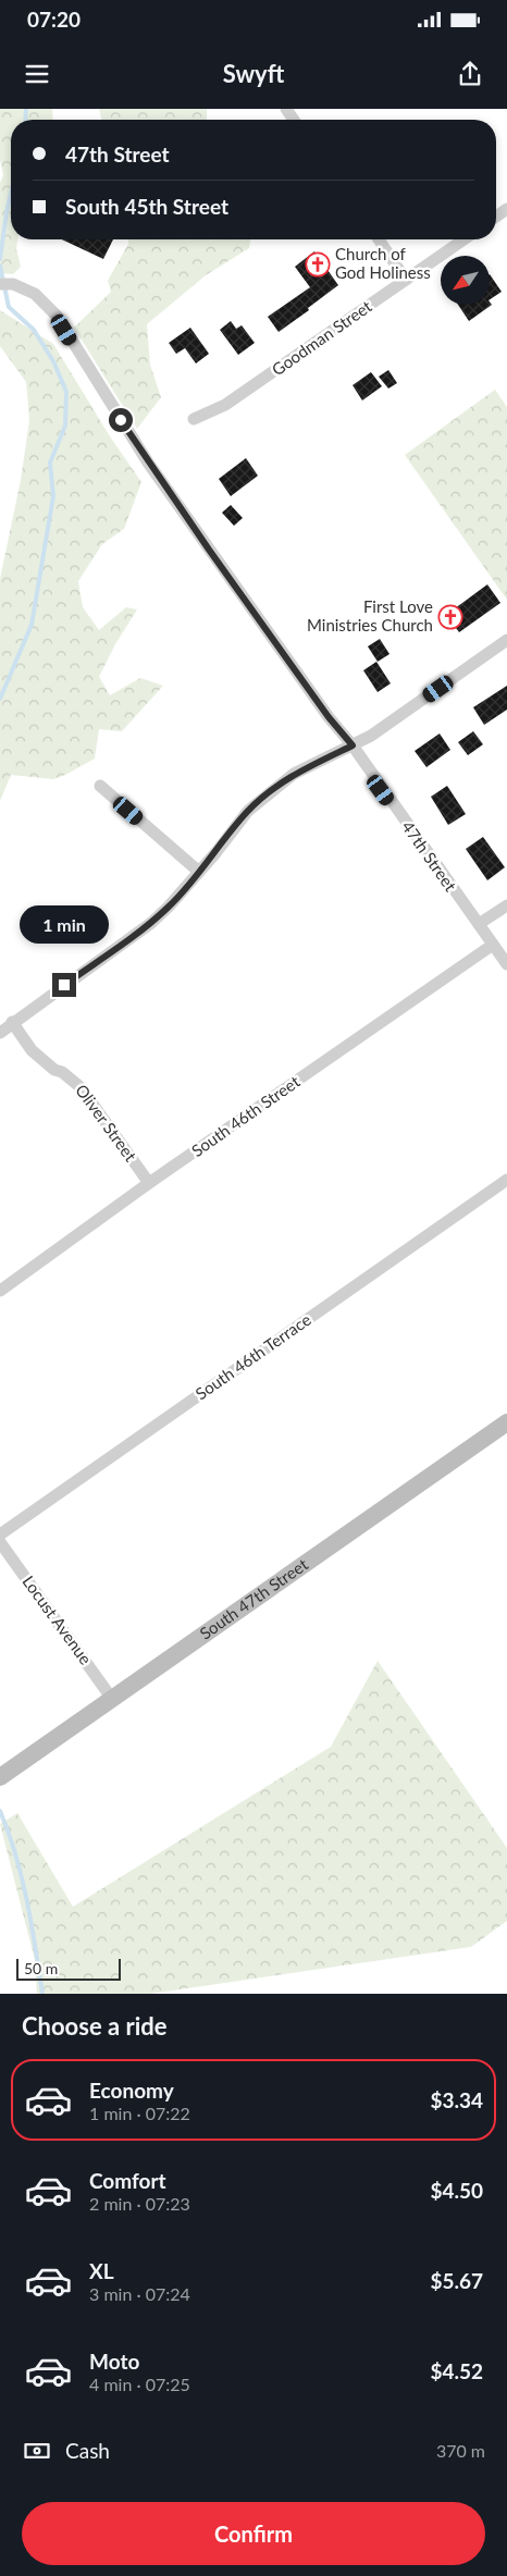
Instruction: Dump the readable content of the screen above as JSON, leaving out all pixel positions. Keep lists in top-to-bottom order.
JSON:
{
  "streets": {
    "main road": ["South 47th Street"],
    "street": [
      "Goodman Street",
      "47th Street",
      "South 46th Street",
      "Oliver Street",
      "South 46th Terrace",
      "Locust Avenue"
    ]
  },
  "crossings": [
    ["47th Street", "South 46th Street"],
    ["South 46th Street", "Oliver Street"],
    ["South 47th Street", "Locust Avenue"]
  ],
  "places": {
    "church": ["Church of God Holiness", "First Love Ministries Church"]
  },
  "scale_bar": "50 m",
  "north": "bottom left",
  "page": {
    "status": "07:20",
    "header": "Swyft",
    "banner": ["47th Street", "South 45th Street"],
    "bubble": "1 min",
    "scale": "50 m",
    "heading": "Choose a ride",
    "list": [
      {
        "name": "Economy",
        "note": "1 min · 07:22",
        "value": "$3.34"
      },
      {
        "name": "Comfort",
        "note": "2 min · 07:23",
        "value": "$4.50"
      },
      {
        "name": "XL",
        "note": "3 min · 07:24",
        "value": "$5.67"
      },
      {
        "name": "Moto",
        "note": "4 min · 07:25",
        "value": "$4.52"
      }
    ],
    "pay": ["Cash", "370 m"],
    "buttons": "Confirm"
  }
}
